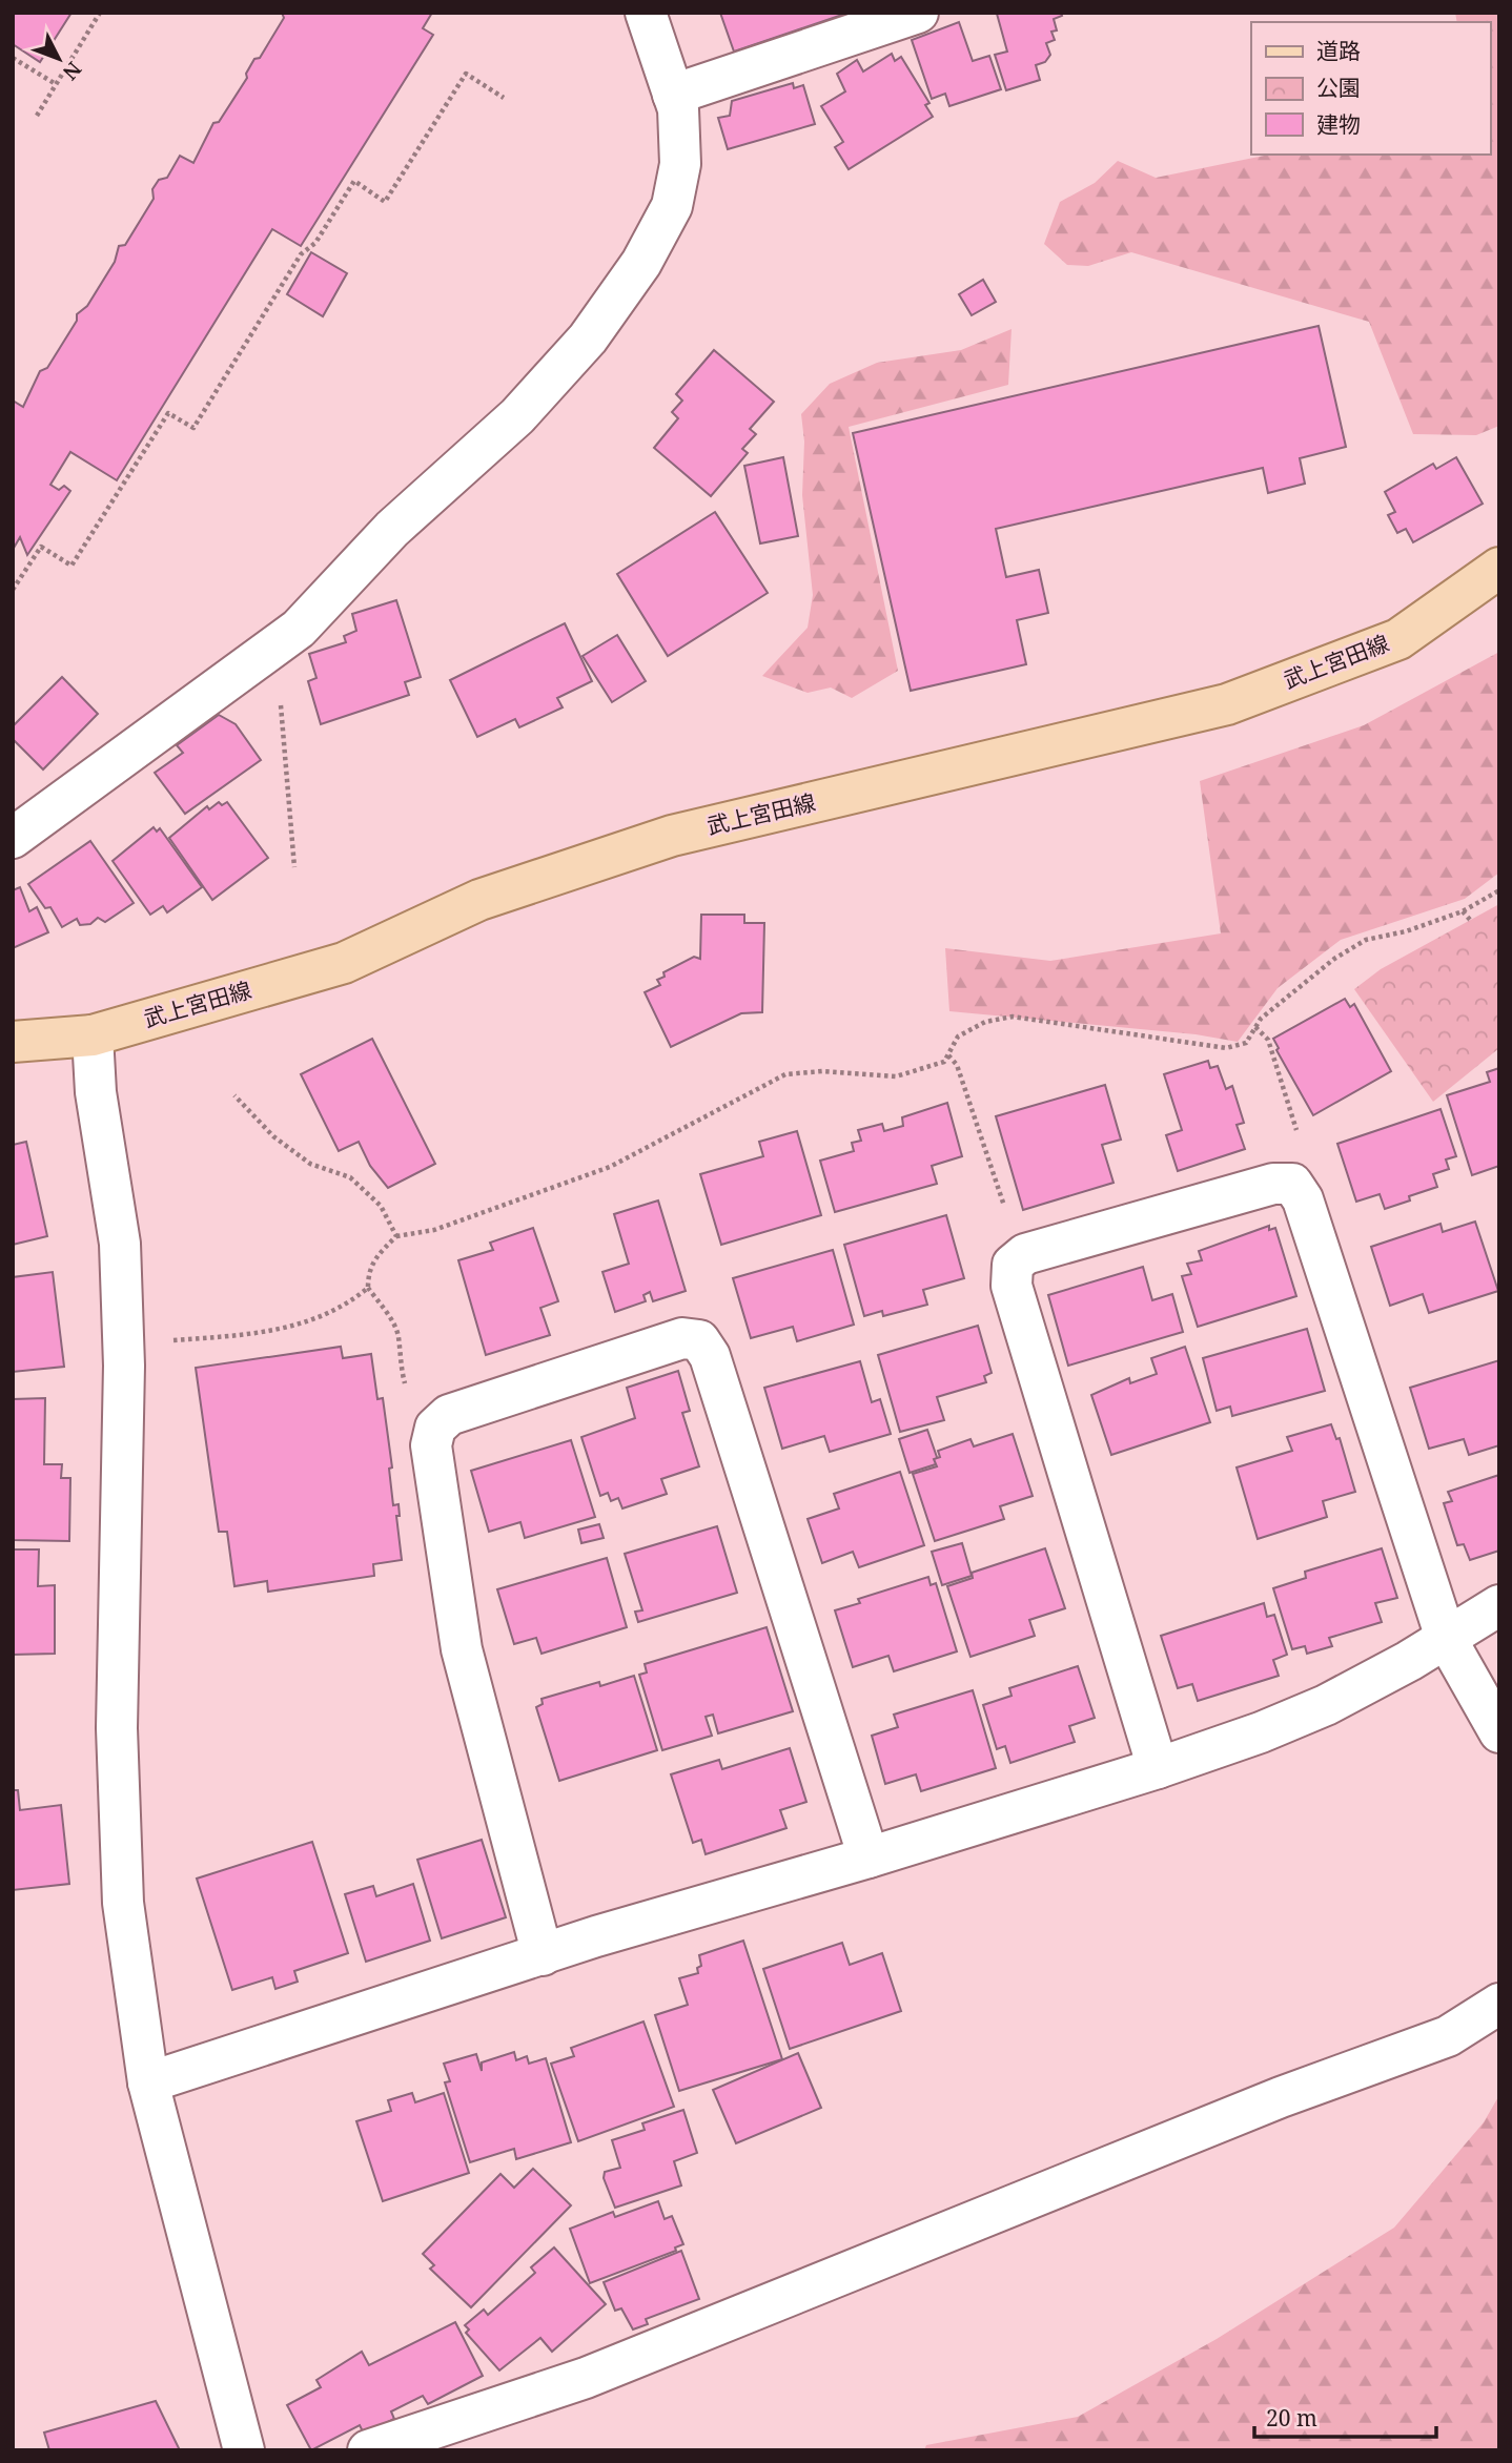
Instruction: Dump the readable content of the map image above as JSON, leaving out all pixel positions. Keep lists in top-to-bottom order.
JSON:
{
  "streets": {
    "main road": ["武上宮田線"]
  },
  "legend": ["道路", "公園", "建物"],
  "scale_bar": "20 m",
  "north": "bottom right"
}
